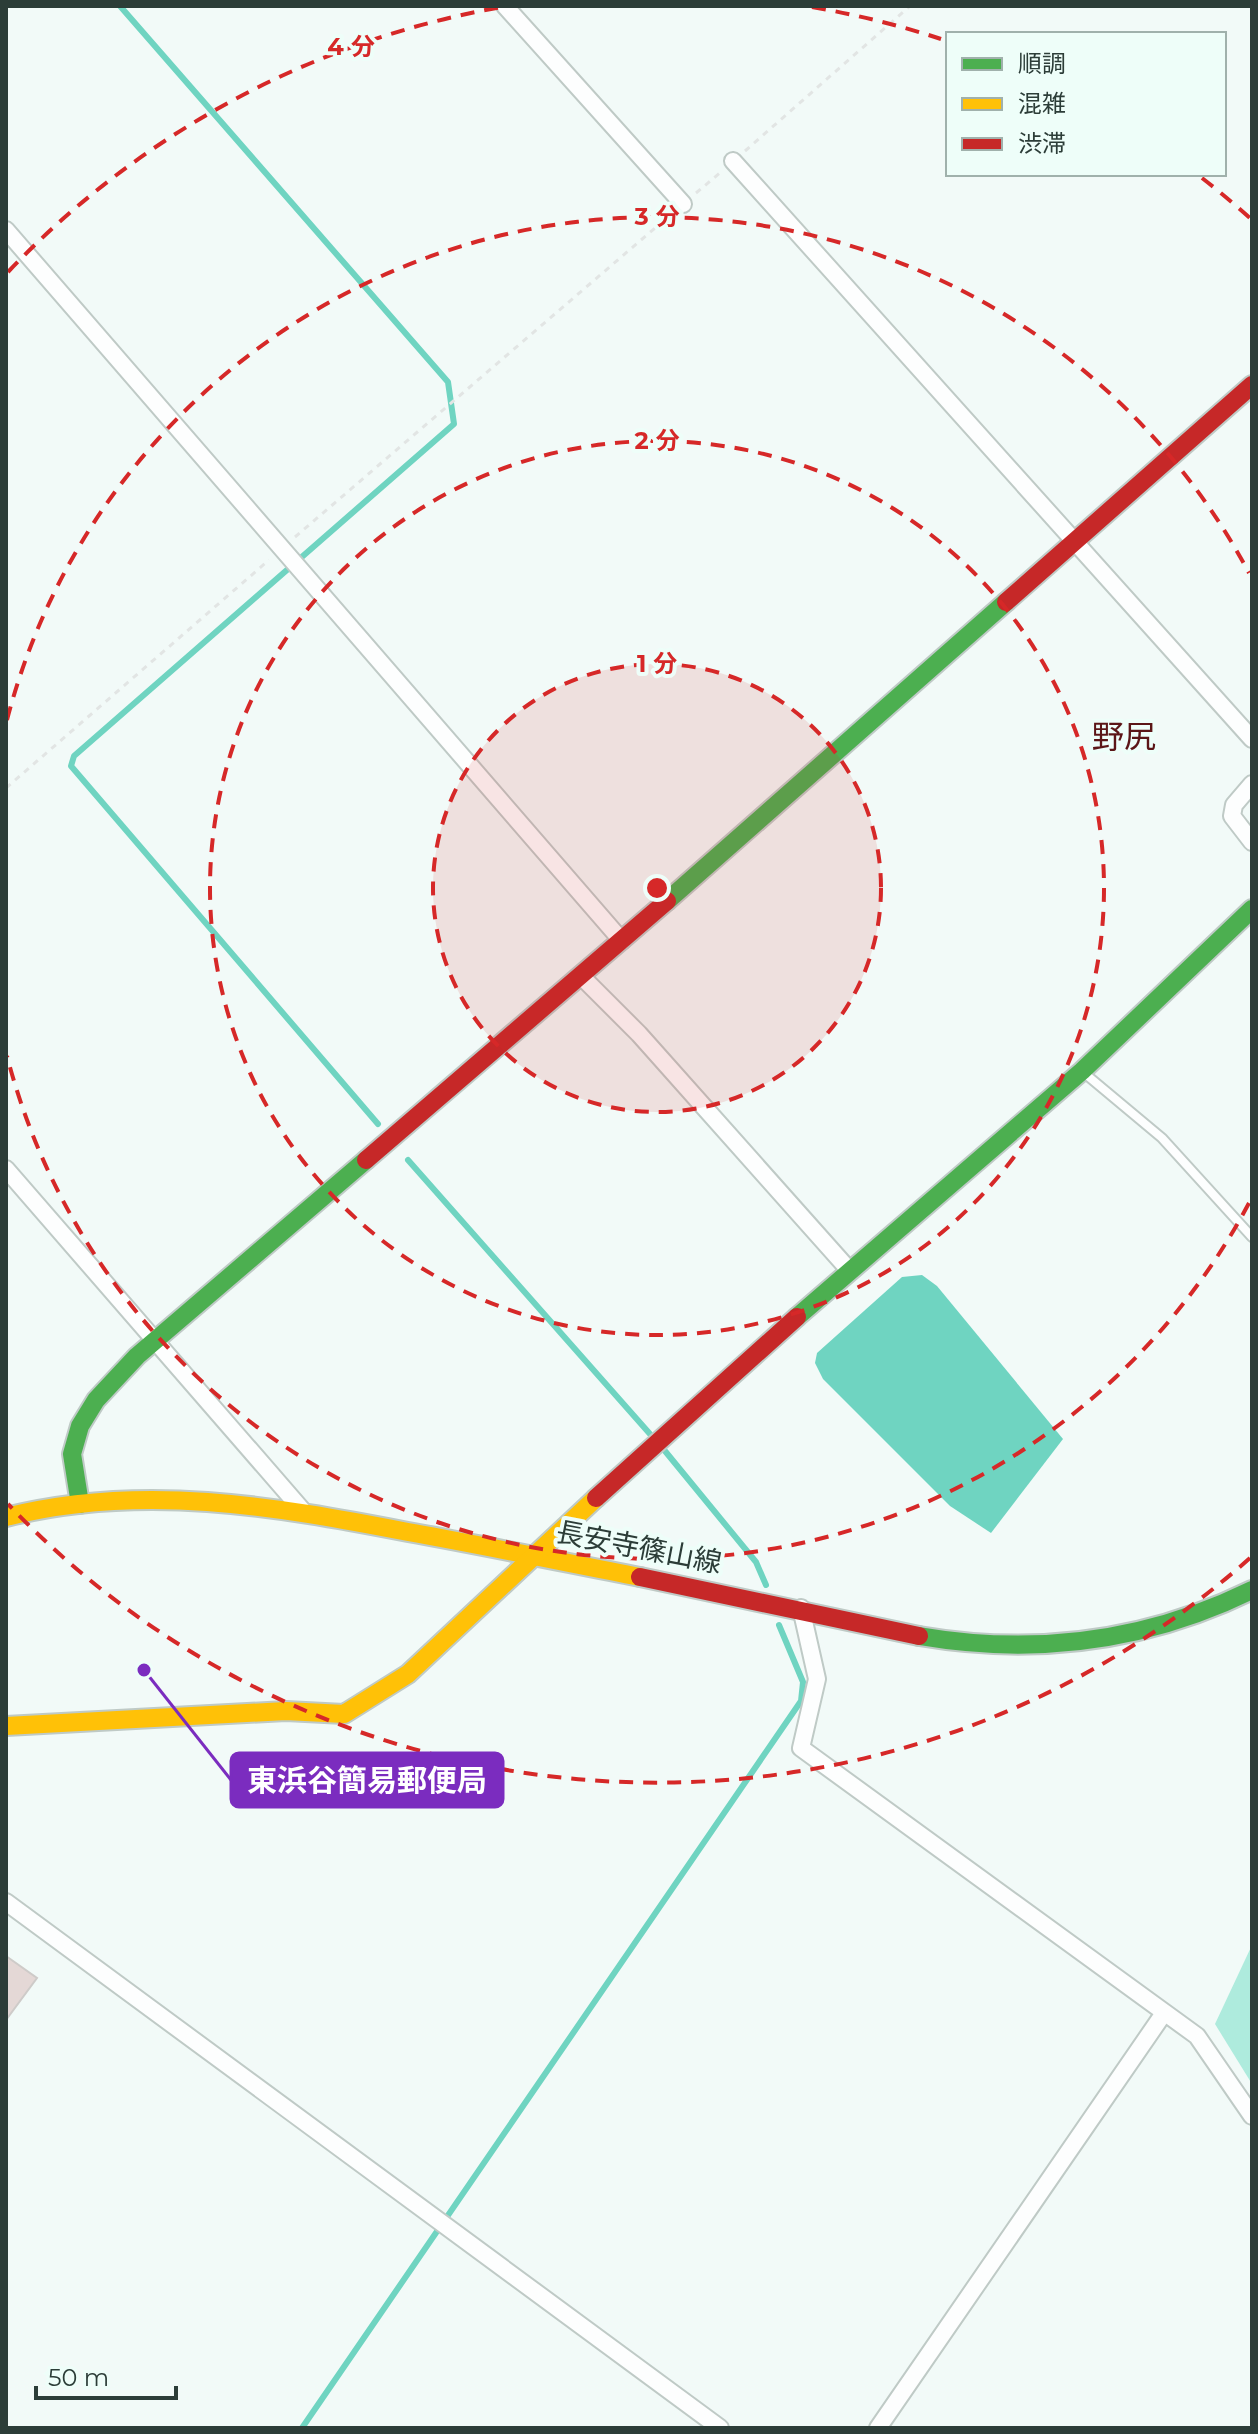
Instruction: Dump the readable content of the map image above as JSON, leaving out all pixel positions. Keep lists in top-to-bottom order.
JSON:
{
  "streets": {
    "street": ["長安寺篠山線"]
  },
  "districts": ["野尻"],
  "places": ["東浜谷簡易郵便局"],
  "legend": ["順調", "混雑", "渋滞"],
  "scale_bar": "50 m",
  "rings": [
    "4 分",
    "3 分",
    "2 分",
    "1 分"
  ]
}
